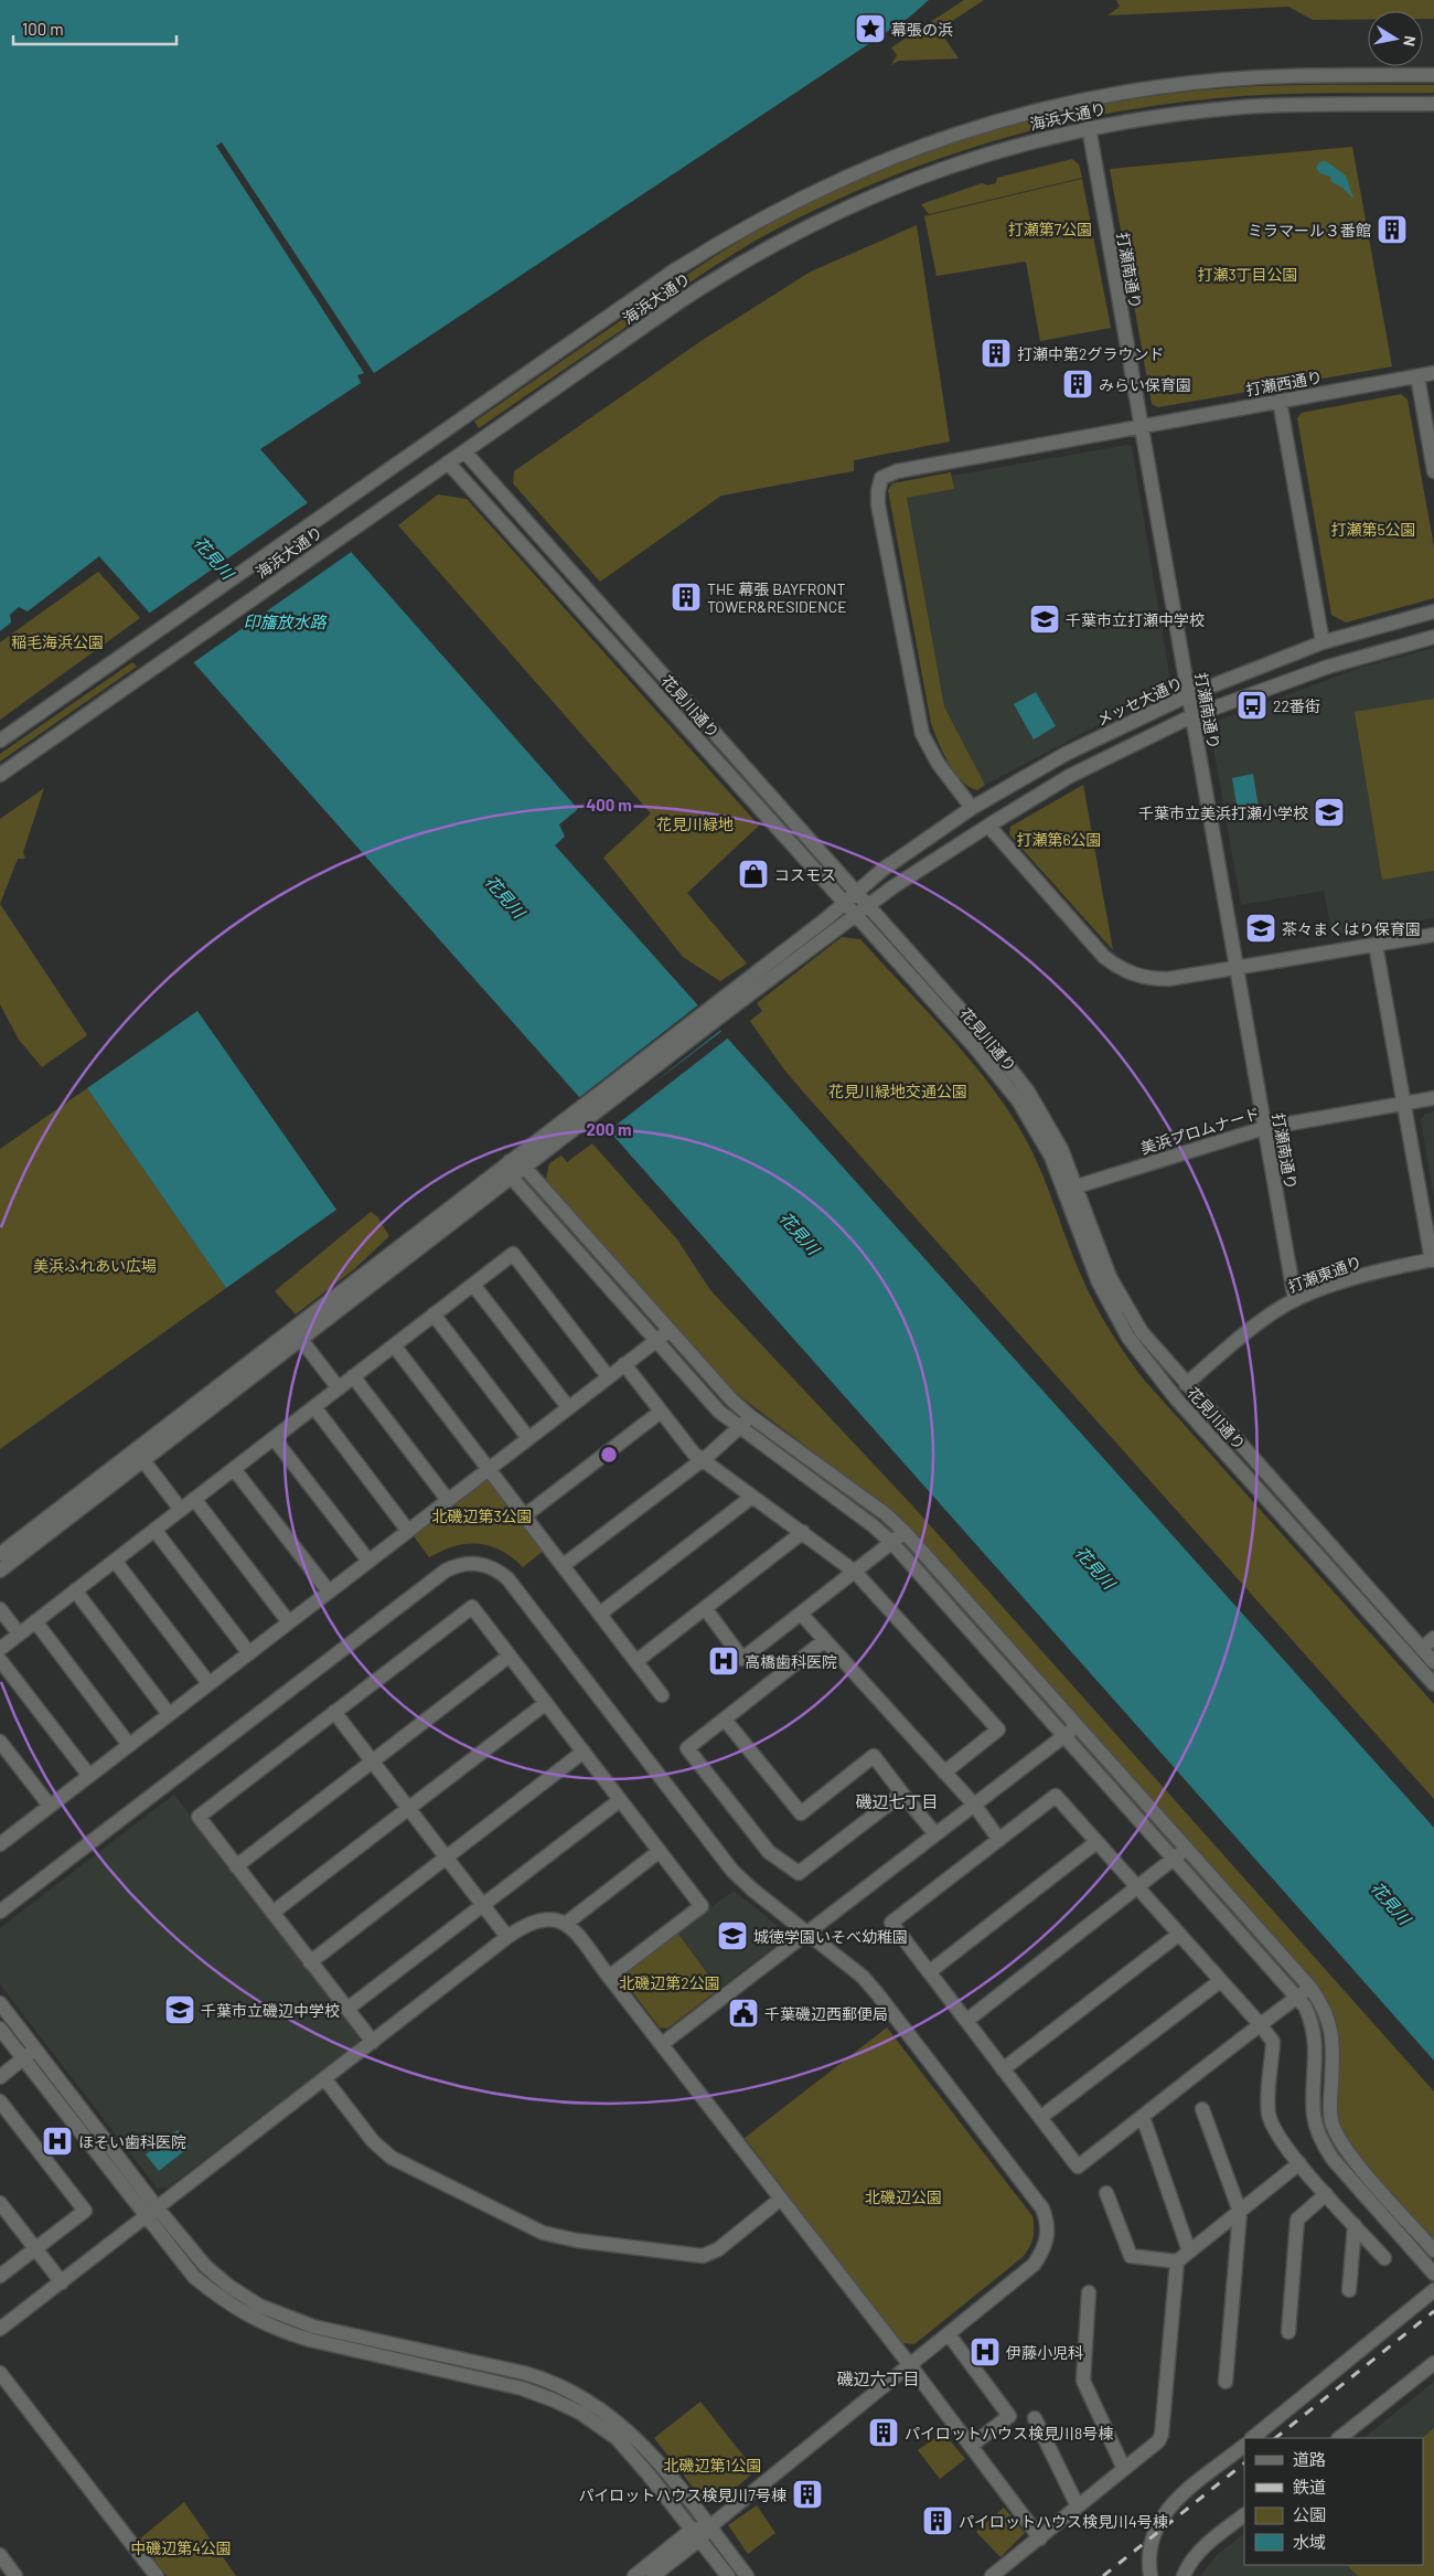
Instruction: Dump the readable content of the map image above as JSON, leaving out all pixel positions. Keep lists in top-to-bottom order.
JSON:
{
  "streets": {
    "street": [
      "海浜大通り",
      "打瀬南通り",
      "打瀬西通り",
      "メッセ大通り",
      "花見川通り",
      "美浜プロムナード",
      "打瀬東通り"
    ]
  },
  "crossings": [
    ["海浜大通り", "打瀬南通り"],
    ["海浜大通り", "花見川通り"],
    ["打瀬南通り", "打瀬西通り"],
    ["打瀬南通り", "メッセ大通り"],
    ["打瀬南通り", "美浜プロムナード"],
    ["打瀬南通り", "打瀬東通り"],
    ["打瀬西通り", "メッセ大通り"],
    ["メッセ大通り", "花見川通り"],
    ["花見川通り", "美浜プロムナード"],
    ["花見川通り", "打瀬東通り"]
  ],
  "districts": ["磯辺七丁目", "磯辺六丁目"],
  "water": ["花見川", "印旛放水路"],
  "parks": [
    "打瀬第7公園",
    "打瀬3丁目公園",
    "打瀬第5公園",
    "稲毛海浜公園",
    "花見川緑地",
    "打瀬第6公園",
    "花見川緑地交通公園",
    "美浜ふれあい広場",
    "北磯辺第3公園",
    "北磯辺第2公園",
    "北磯辺公園",
    "北磯辺第1公園",
    "中磯辺第4公園"
  ],
  "places": {
    "place": ["幕張の浜"],
    "building": [
      "ミラマール３番館",
      "打瀬中第2グラウンド",
      "みらい保育園",
      "THE 幕張 BAYFRONT TOWER&RESIDENCE",
      "パイロットハウス検見川8号棟",
      "パイロットハウス検見川7号棟",
      "パイロットハウス検見川4号棟"
    ],
    "school or university": [
      "千葉市立打瀬中学校",
      "千葉市立美浜打瀬小学校",
      "茶々まくはり保育園",
      "城徳学園いそべ幼稚園",
      "千葉市立磯辺中学校"
    ],
    "bus stop": ["22番街"],
    "shop": ["コスモス"],
    "hospital": ["高橋歯科医院", "ほそい歯科医院", "伊藤小児科"],
    "public building": ["千葉磯辺西郵便局"]
  },
  "legend": [
    "道路",
    "鉄道",
    "公園",
    "水域"
  ],
  "scale_bar": "100 m",
  "north": "right",
  "rings": ["400 m", "200 m"]
}
